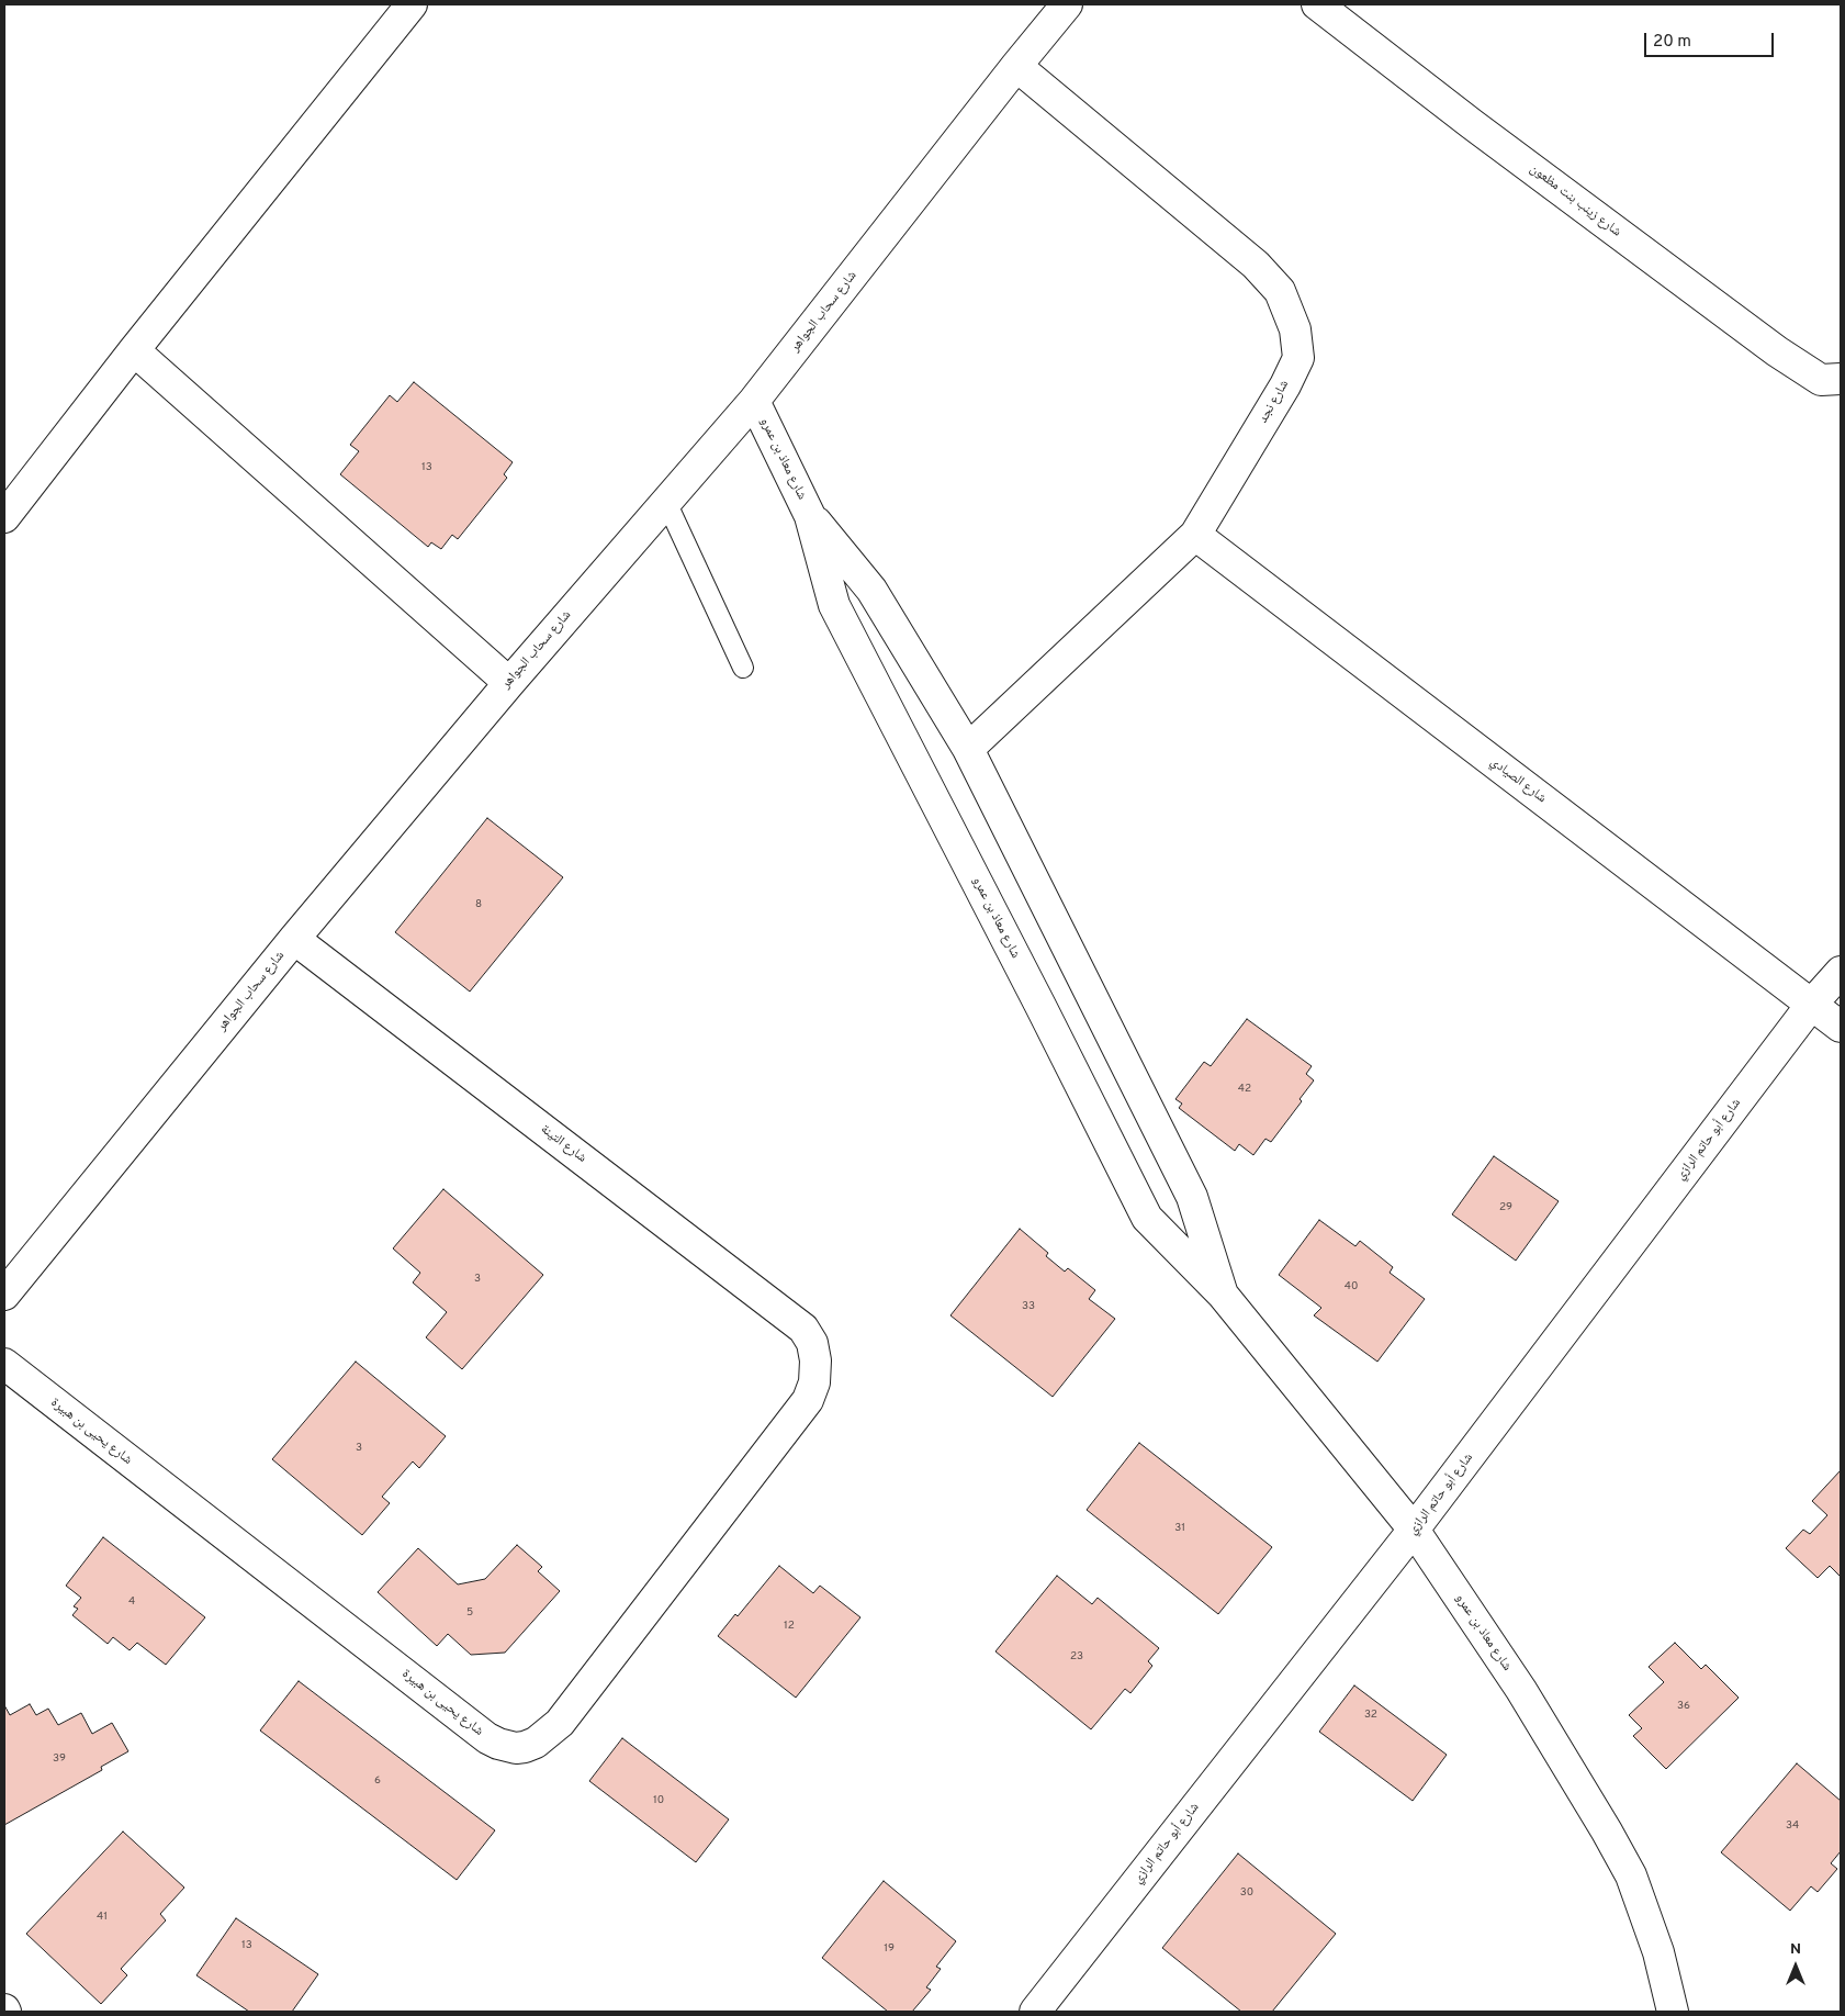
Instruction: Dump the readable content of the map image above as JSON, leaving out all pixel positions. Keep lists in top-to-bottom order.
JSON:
{
  "streets": {
    "street": [
      "شارع زينب بنت مظعون",
      "شارع سحاب الجواهر",
      "شارع نجد",
      "شارع معاذ بن عمرو",
      "شارع الصيادي",
      "شارع أبو حاتم الرازي",
      "شارع التينة",
      "شارع يحيى بن هبيرة"
    ]
  },
  "crossings": [
    ["شارع سحاب الجواهر", "شارع نجد"],
    ["شارع سحاب الجواهر", "شارع معاذ بن عمرو"],
    ["شارع سحاب الجواهر", "شارع التينة"],
    ["شارع نجد", "شارع معاذ بن عمرو"],
    ["شارع نجد", "شارع الصيادي"],
    ["شارع معاذ بن عمرو", "شارع أبو حاتم الرازي"],
    ["شارع الصيادي", "شارع أبو حاتم الرازي"],
    ["شارع التينة", "شارع يحيى بن هبيرة"]
  ],
  "house_numbers": [
    "13",
    "8",
    "42",
    "29",
    "3",
    "40",
    "33",
    "3",
    "31",
    "4",
    "5",
    "12",
    "23",
    "36",
    "32",
    "39",
    "6",
    "10",
    "34",
    "30",
    "41",
    "13",
    "19"
  ],
  "scale_bar": "20 m",
  "north": "top"
}
